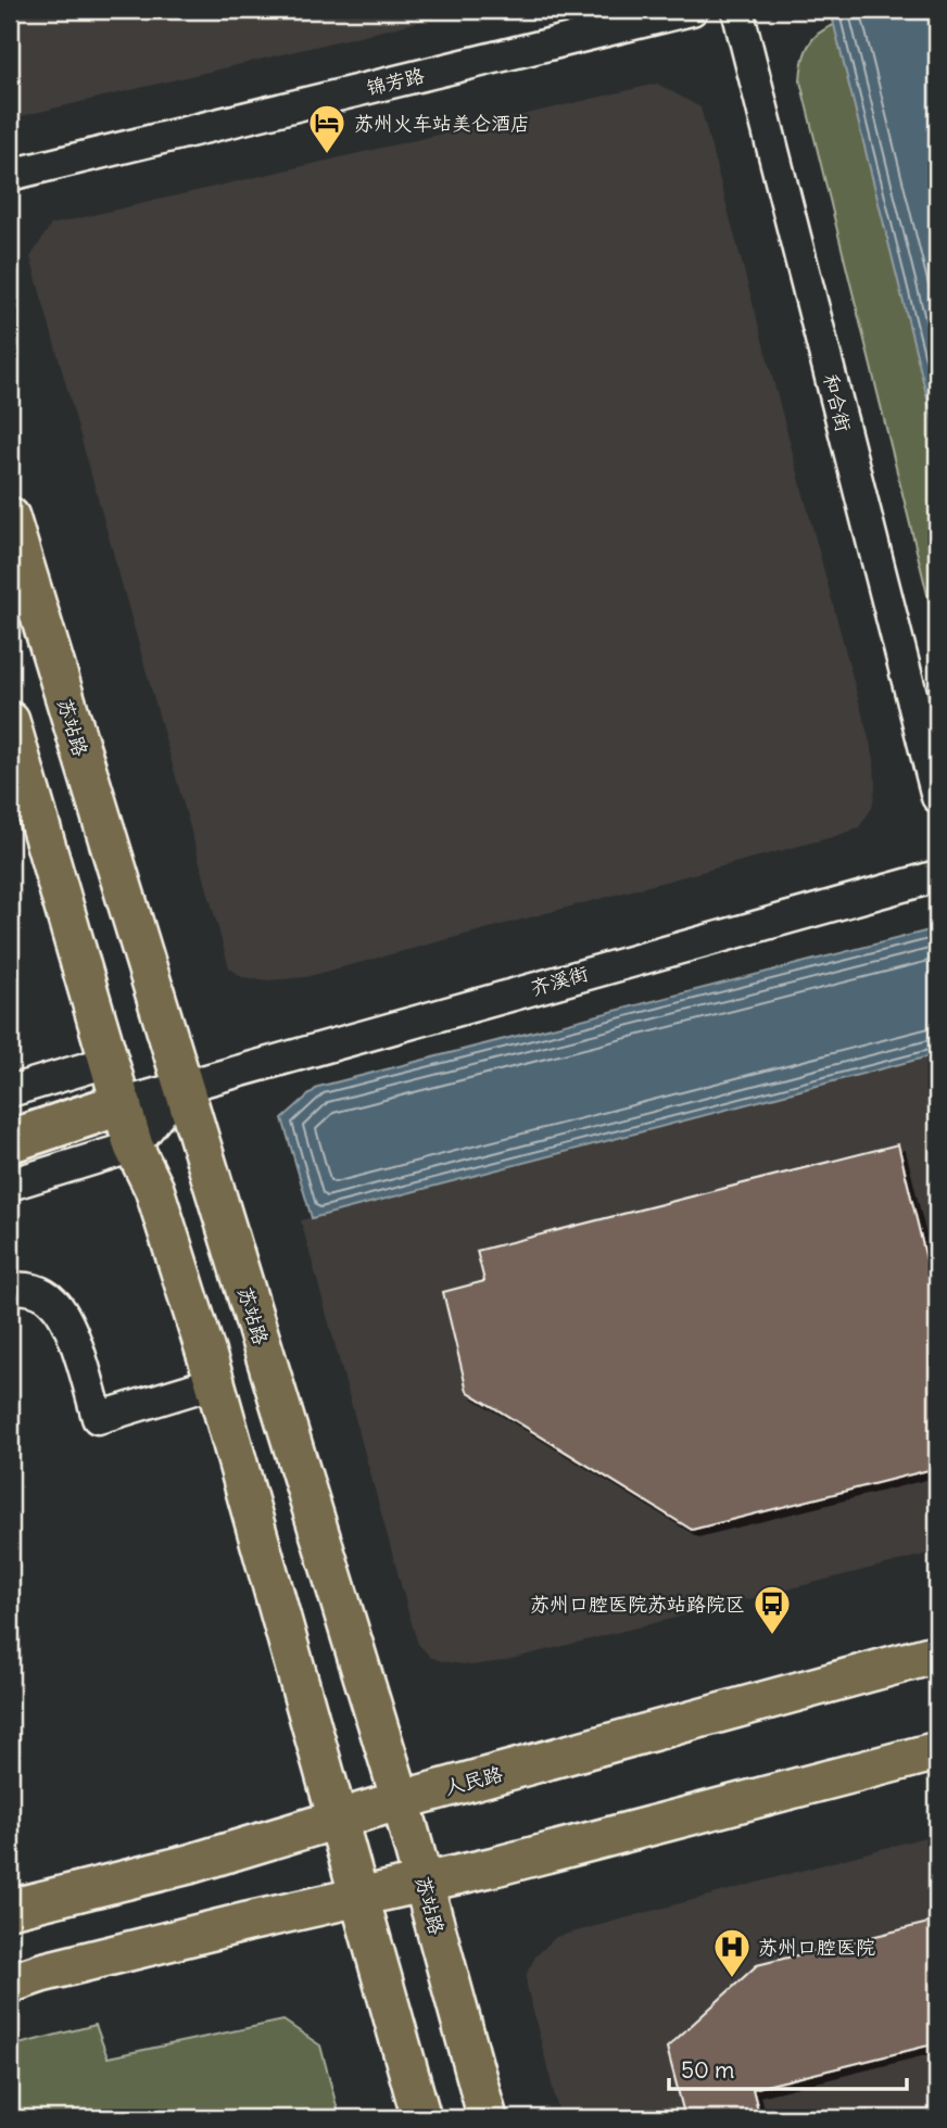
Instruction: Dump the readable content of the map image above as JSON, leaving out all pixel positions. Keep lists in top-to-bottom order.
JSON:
{
  "streets": {
    "main road": ["苏站路", "人民路"],
    "street": ["锦芳路", "和合街", "齐溪街"]
  },
  "crossings": [
    ["苏站路", "齐溪街"],
    ["苏站路", "人民路"]
  ],
  "places": {
    "hotel": ["苏州火车站美仑酒店"],
    "bus stop": ["苏州口腔医院苏站路院区"],
    "hospital": ["苏州口腔医院"]
  },
  "scale_bar": "50 m"
}
